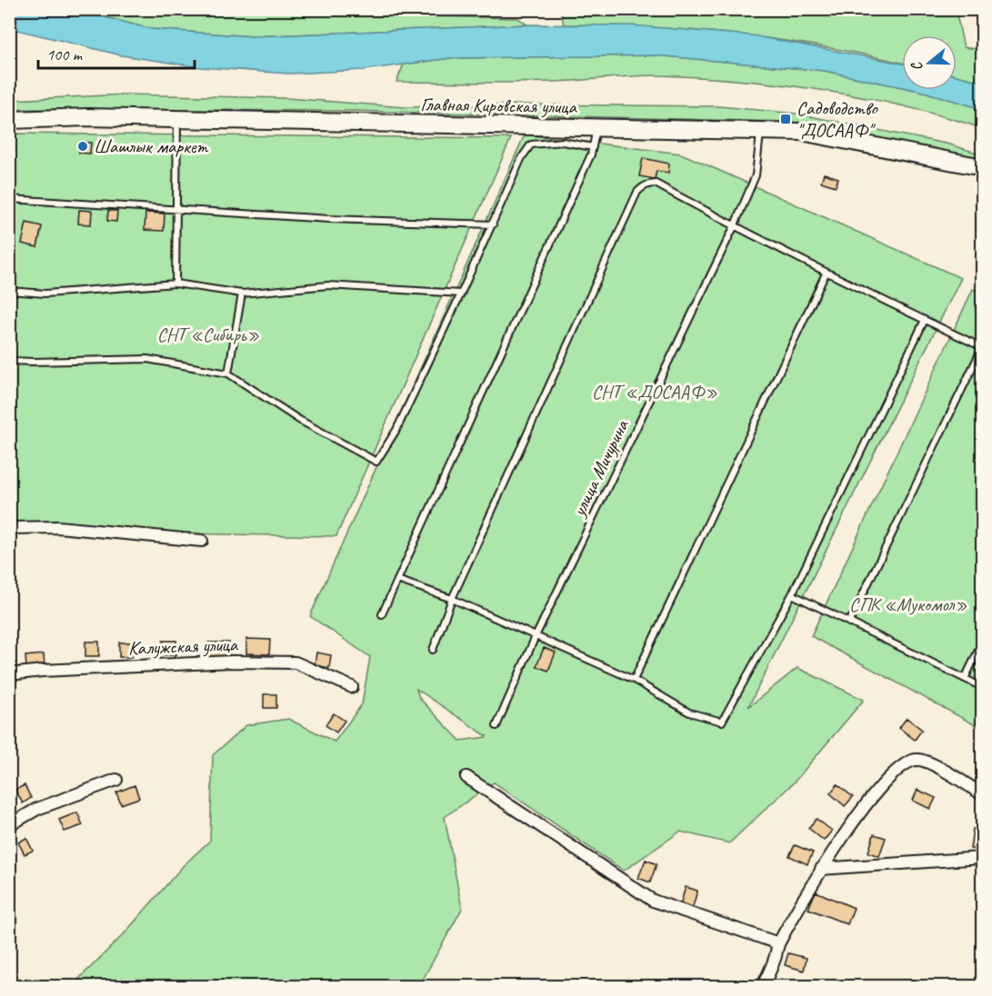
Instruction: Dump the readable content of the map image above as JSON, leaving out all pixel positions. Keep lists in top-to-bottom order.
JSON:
{
  "streets": {
    "main road": ["Главная Кировская улица"],
    "street": ["Калужская улица"],
    "lane": ["улица Мичурина"]
  },
  "crossings": [
    ["Главная Кировская улица", "улица Мичурина"]
  ],
  "parks": ["СНТ «Сибирь»", "СНТ «ДОСААФ»", "СПК «Мукомол»"],
  "places": {
    "transit": ["Садоводство \"ДОСААФ\""],
    "other": ["Шашлык маркет"]
  },
  "scale_bar": "100 m",
  "north": "left"
}
